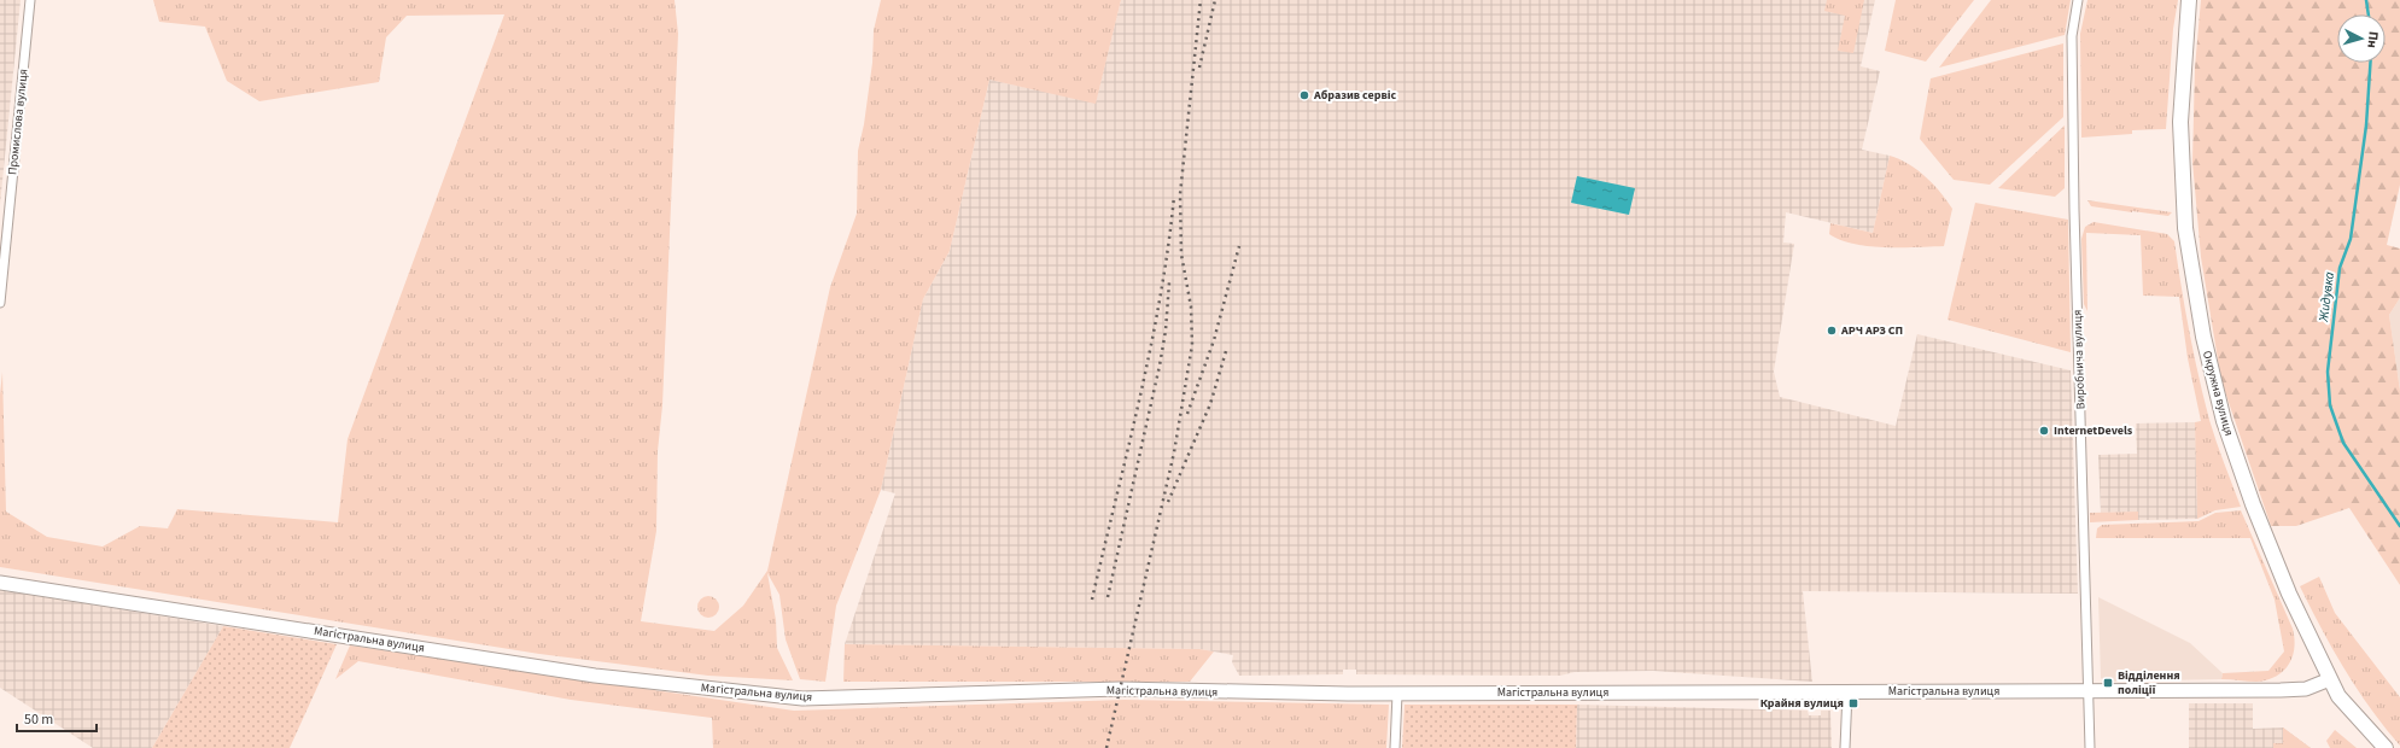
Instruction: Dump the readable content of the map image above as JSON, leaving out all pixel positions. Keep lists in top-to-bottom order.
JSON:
{
  "streets": {
    "main road": ["Окружна вулиця"],
    "street": ["Промислова вулиця", "Виробнича вулиця", "Магістральна вулиця"]
  },
  "crossings": [
    ["Виробнича вулиця", "Магістральна вулиця"],
    ["Окружна вулиця", "Магістральна вулиця"]
  ],
  "water": ["Жидувка"],
  "places": {
    "other": ["Абразив сервіс", "АРЧ АРЗ СП", "InternetDevels"],
    "transit": ["Відділення поліції", "Крайня вулиця"]
  },
  "scale_bar": "50 m",
  "north": "right"
}
